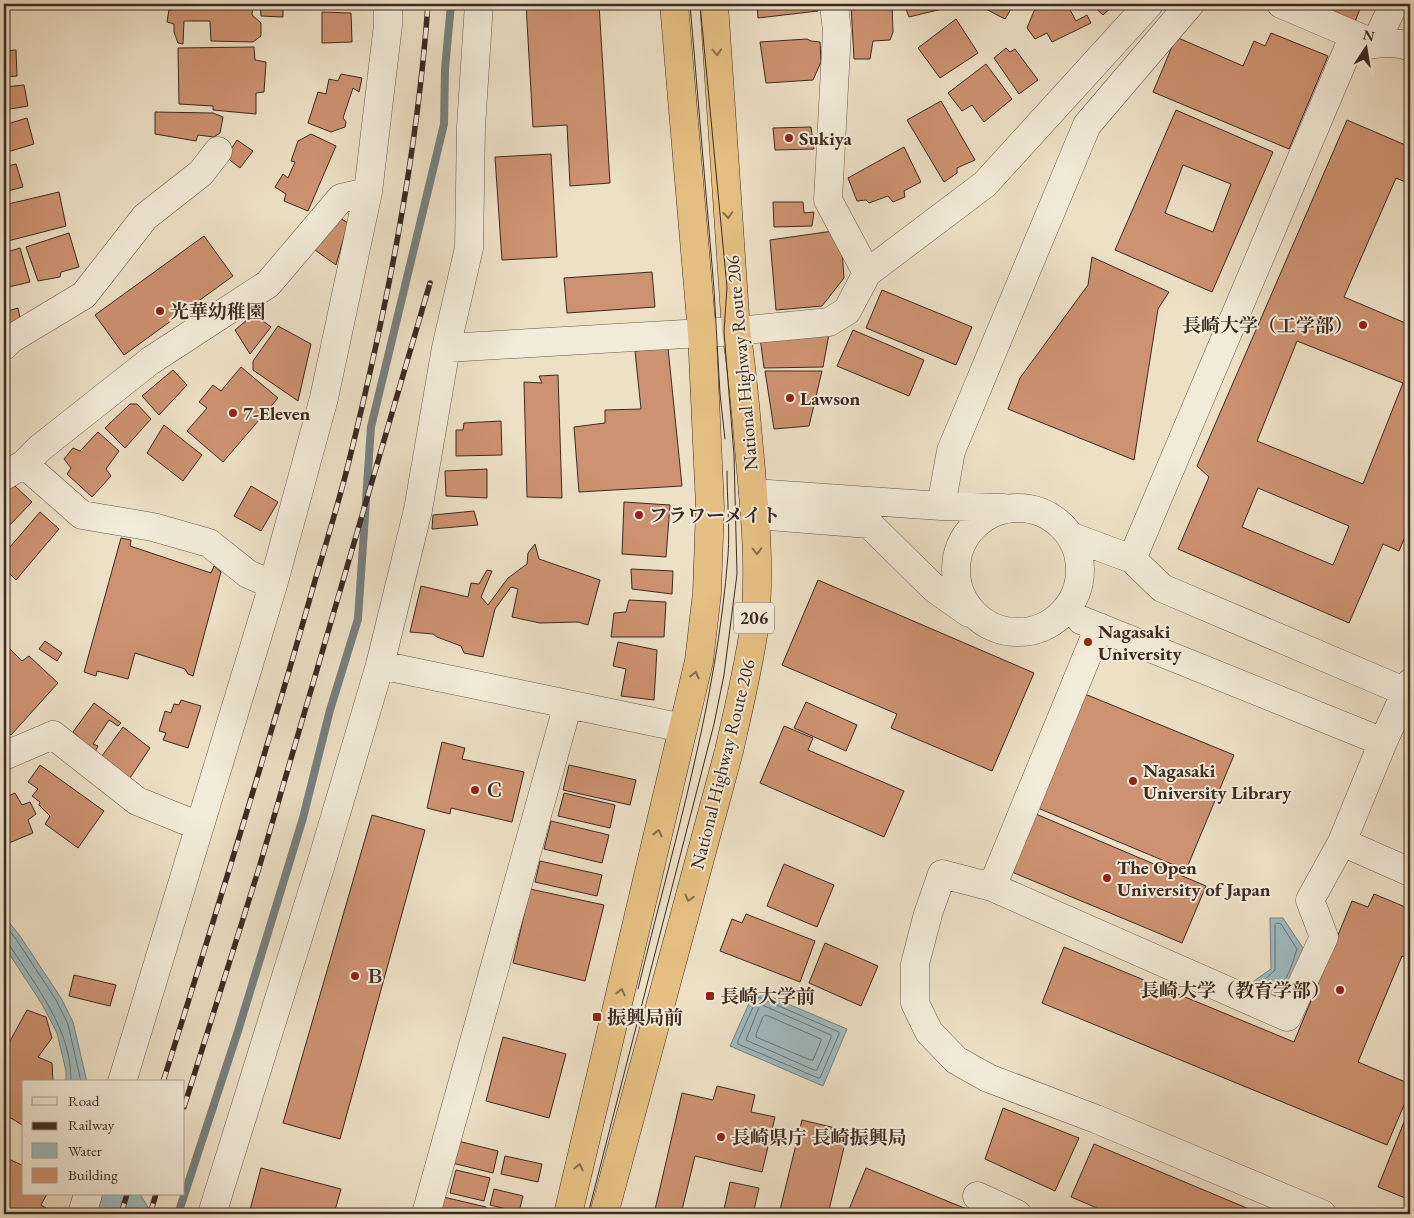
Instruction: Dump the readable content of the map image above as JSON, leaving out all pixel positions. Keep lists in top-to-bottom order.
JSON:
{
  "streets": {
    "highway": ["National Highway Route 206", "206"]
  },
  "places": {
    "other": [
      "Sukiya",
      "光華幼稚園",
      "長崎大学（工学部）",
      "Lawson",
      "7-Eleven",
      "フラワーメイト",
      "Nagasaki University",
      "Nagasaki University Library",
      "Ｃ",
      "The Open University of Japan",
      "Ｂ",
      "長崎大学（教育学部）",
      "長崎県庁 長崎振興局"
    ],
    "transit": ["長崎大学前", "振興局前"]
  },
  "legend": [
    "Road",
    "Railway",
    "Water",
    "Building"
  ],
  "north": "top"
}
